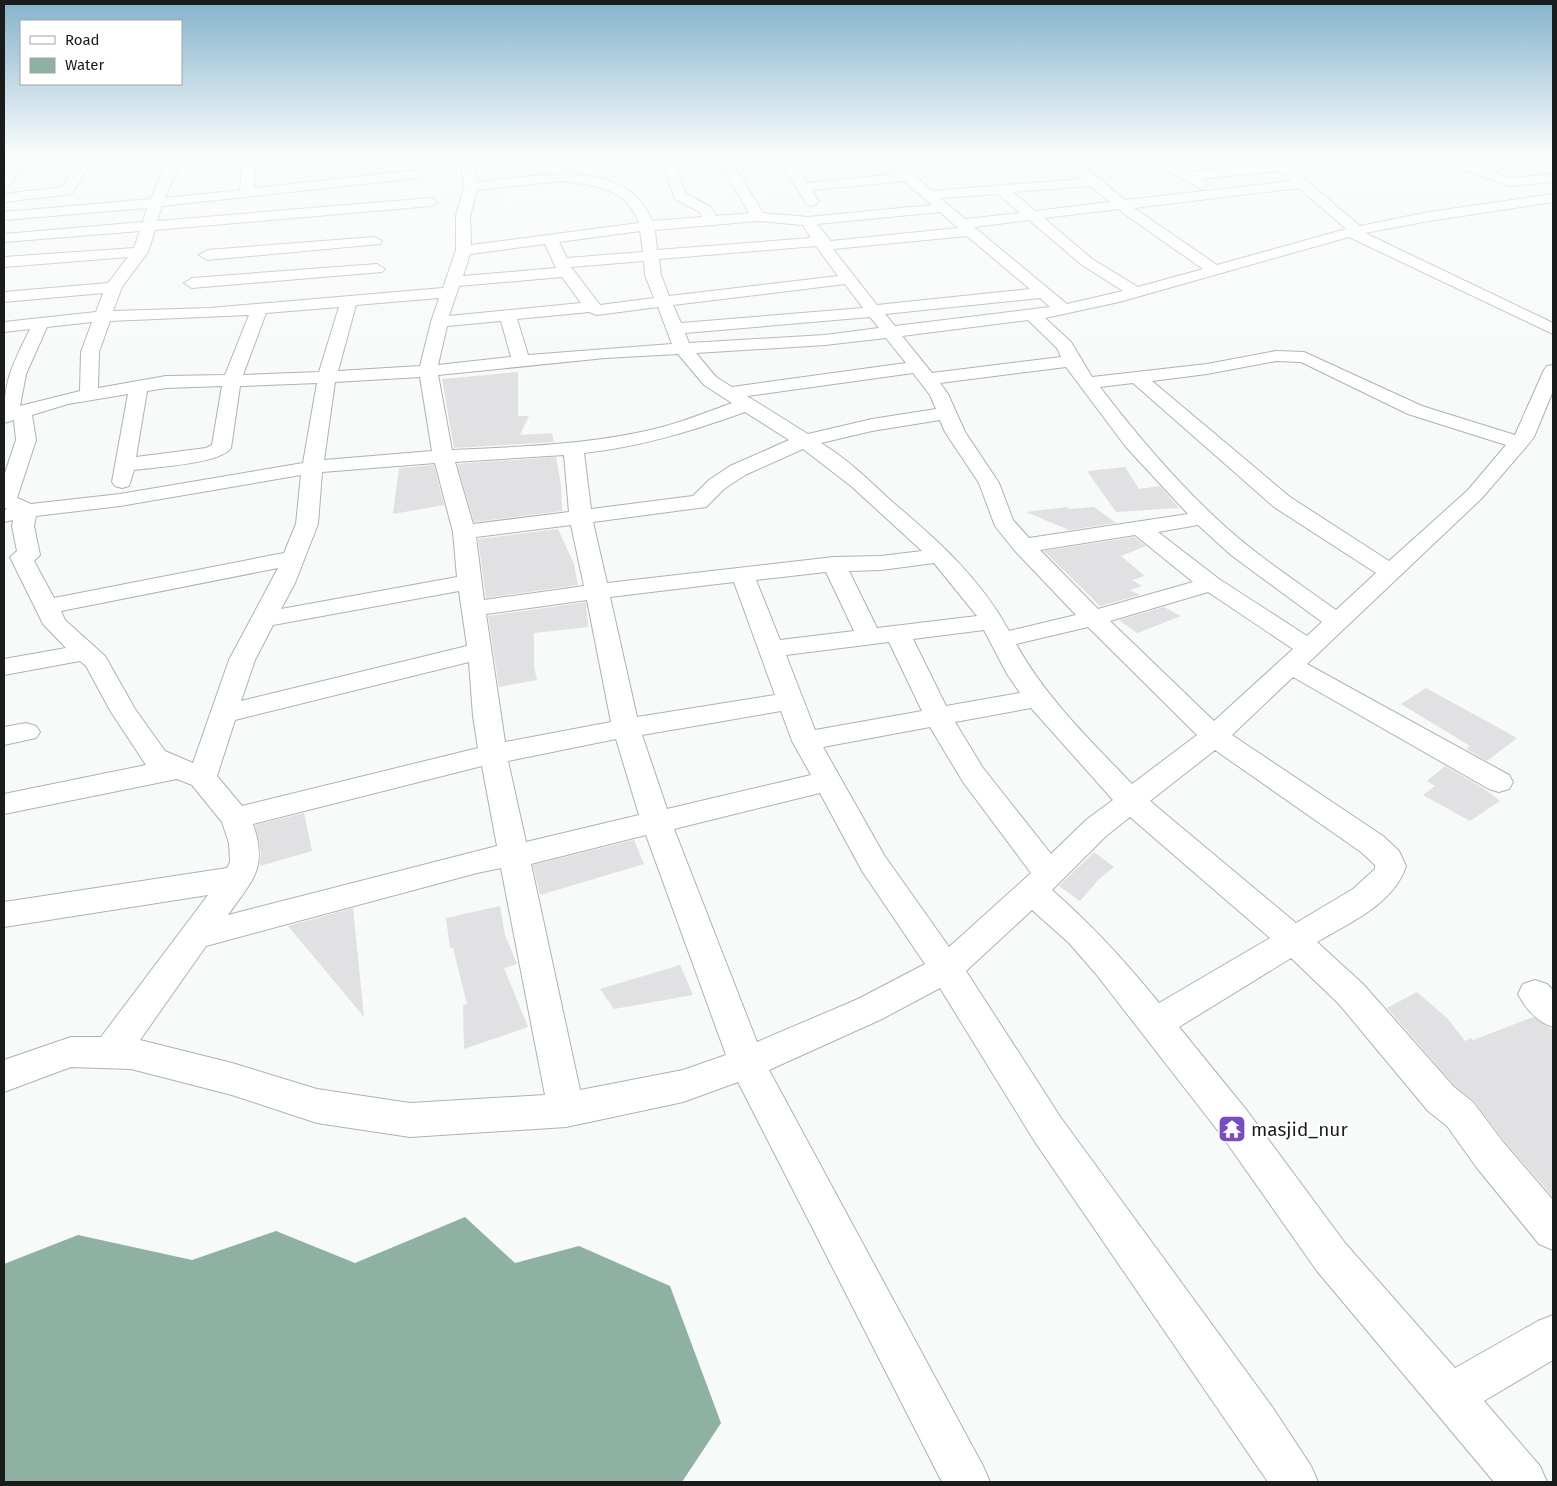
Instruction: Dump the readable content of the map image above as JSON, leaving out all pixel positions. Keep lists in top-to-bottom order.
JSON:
{
  "places": {
    "temple": ["masjid_nur"]
  },
  "legend": ["Road", "Water"]
}
